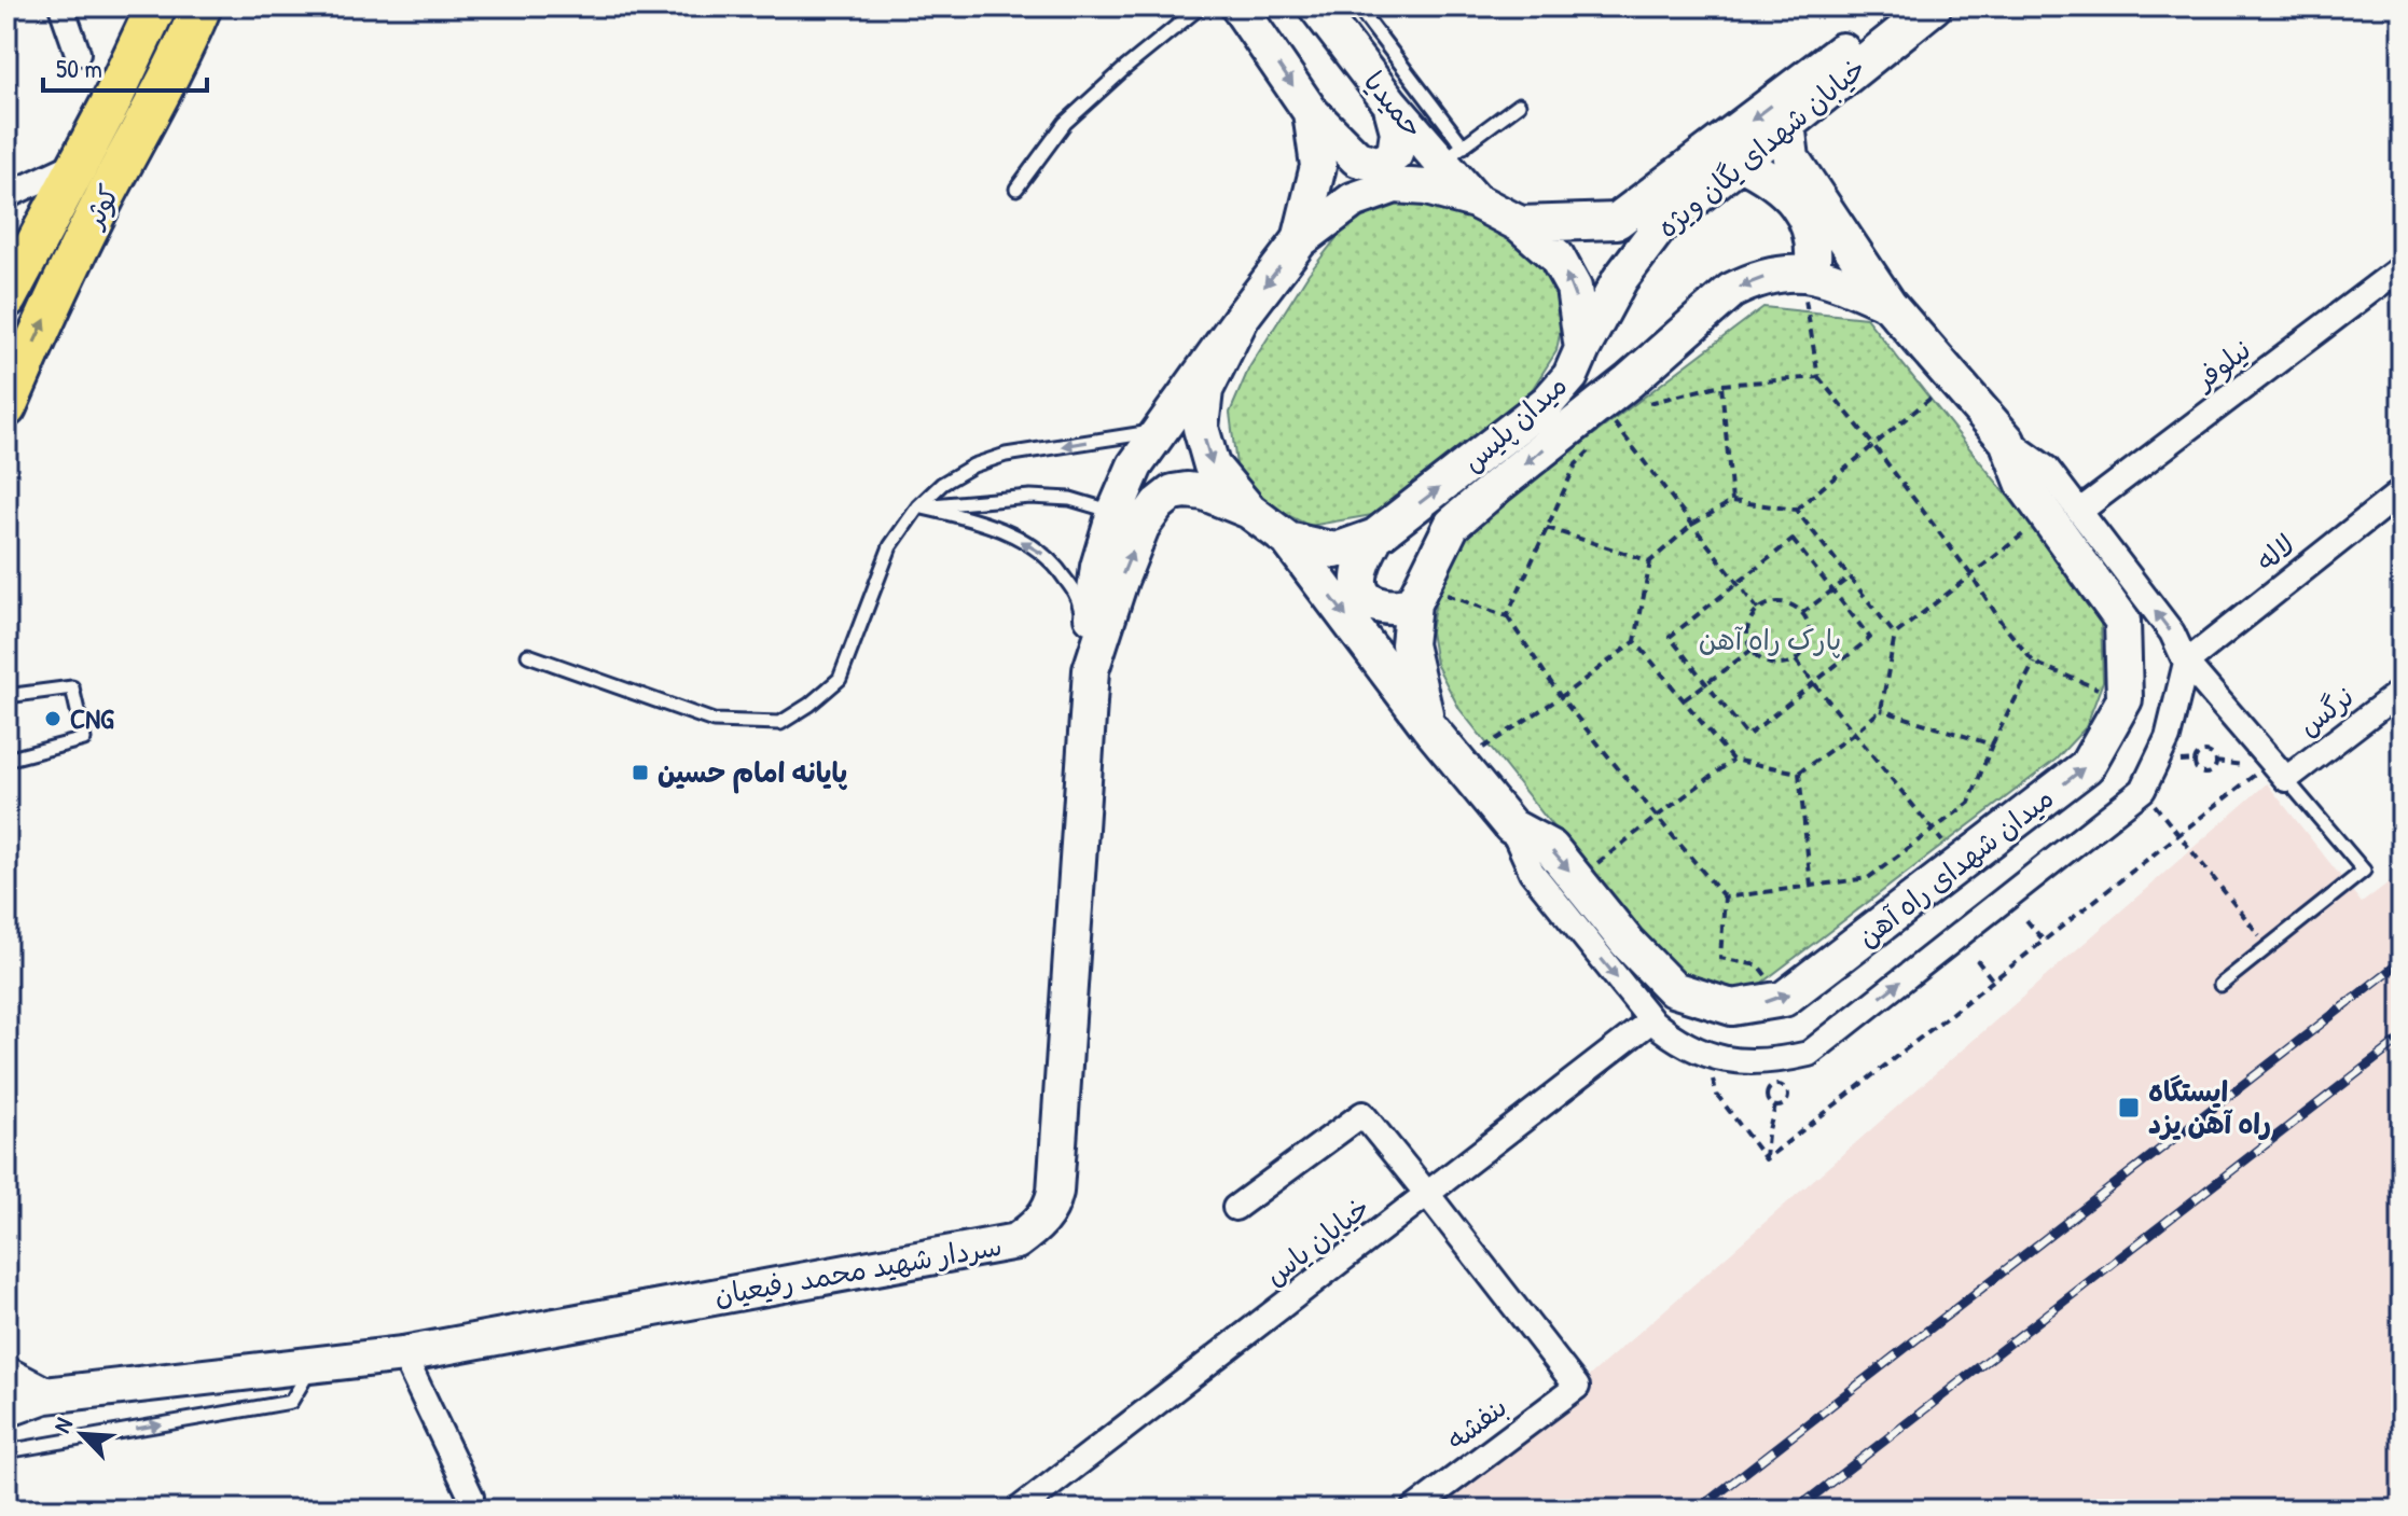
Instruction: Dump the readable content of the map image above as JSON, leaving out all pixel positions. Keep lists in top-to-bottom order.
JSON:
{
  "streets": {
    "main road": [
      "حمیدیا",
      "خیابان شهدای یگان ویژه",
      "کوثر",
      "میدان پلیس",
      "میدان شهدای راه آهن",
      "سردار شهید محمد رفیعیان"
    ],
    "street": [
      "نیلوفر",
      "لاله",
      "نرگس",
      "خیابان یاس",
      "بنفشه"
    ]
  },
  "crossings": [
    ["حمیدیا", "میدان پلیس"],
    ["خیابان شهدای یگان ویژه", "میدان پلیس"],
    ["میدان پلیس", "میدان شهدای راه آهن"],
    ["میدان پلیس", "سردار شهید محمد رفیعیان"],
    ["خیابان یاس", "بنفشه"]
  ],
  "parks": ["پارک راه آهن"],
  "places": {
    "other": ["CNG"],
    "transit": ["پایانه امام حسین", "ایستگاه راه آهن یزد"]
  },
  "scale_bar": "50 m",
  "north": "top left"
}
